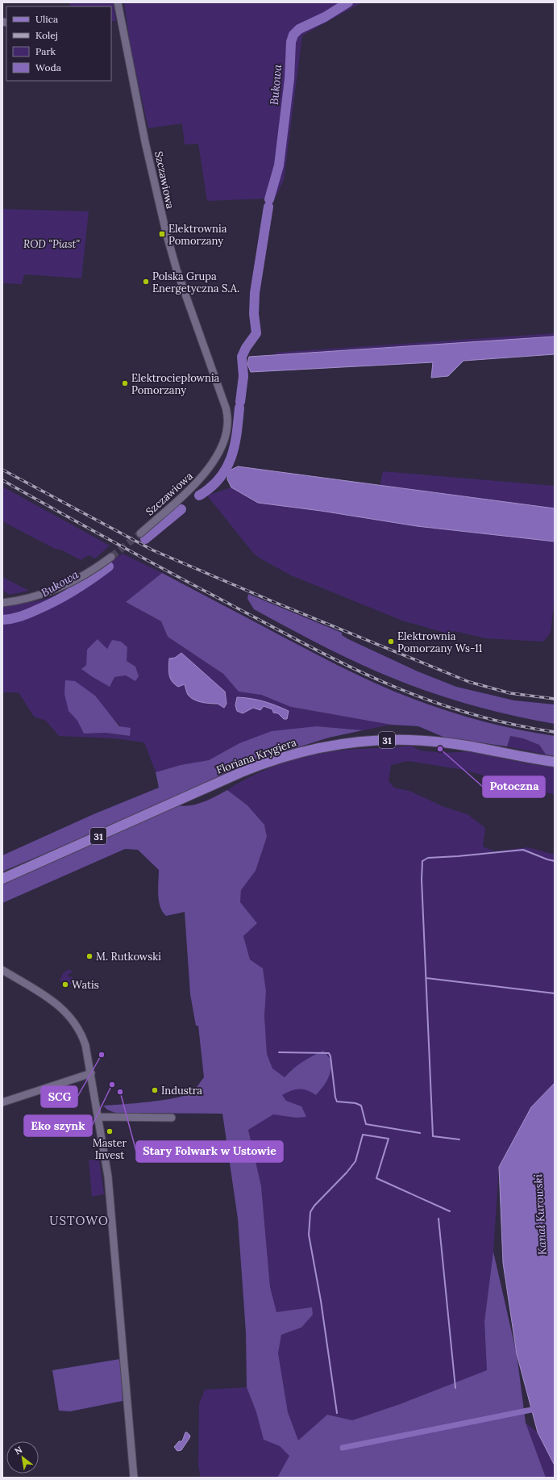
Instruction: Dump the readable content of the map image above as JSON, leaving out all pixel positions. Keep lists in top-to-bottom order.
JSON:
{
  "streets": {
    "main road": ["31", "Floriana Krygiera"],
    "street": ["Szczawiowa"]
  },
  "districts": ["USTOWO"],
  "water": ["Bukowa", "Kanał Kurowski"],
  "parks": ["ROD \"Piast\""],
  "places": {
    "transit": ["Elektrownia Pomorzany"],
    "other": [
      "Polska Grupa Energetyczna S.A.",
      "Elektrociepłownia Pomorzany",
      "Elektrownia Pomorzany Ws-11",
      "Potoczna",
      "M. Rutkowski",
      "Watis",
      "SCG",
      "Eko szynk",
      "Industra",
      "Stary Folwark w Ustowie",
      "Master Invest"
    ]
  },
  "legend": [
    "Ulica",
    "Kolej",
    "Park",
    "Woda"
  ],
  "north": "top left"
}
